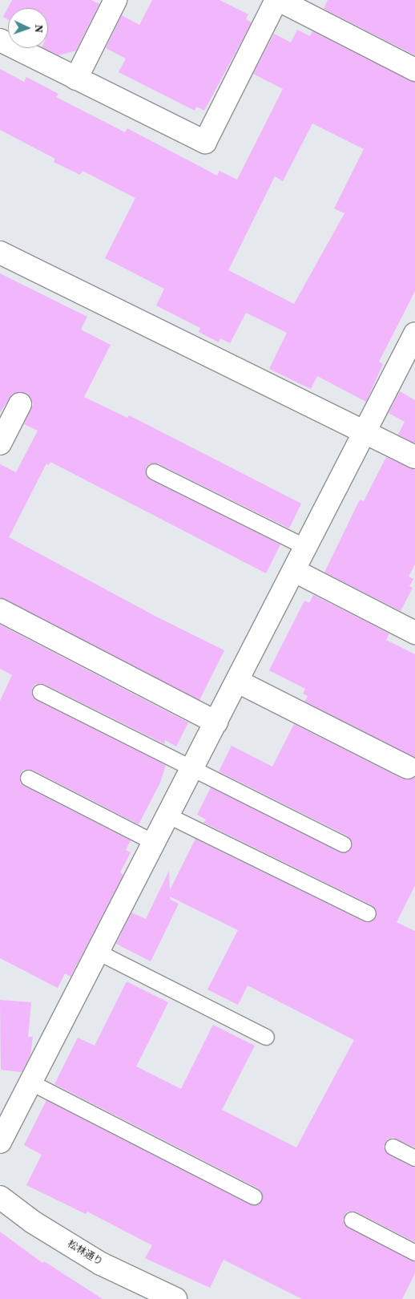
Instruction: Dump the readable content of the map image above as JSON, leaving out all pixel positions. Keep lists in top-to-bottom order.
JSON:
{
  "streets": {
    "street": ["松林通り"]
  },
  "north": "right"
}
